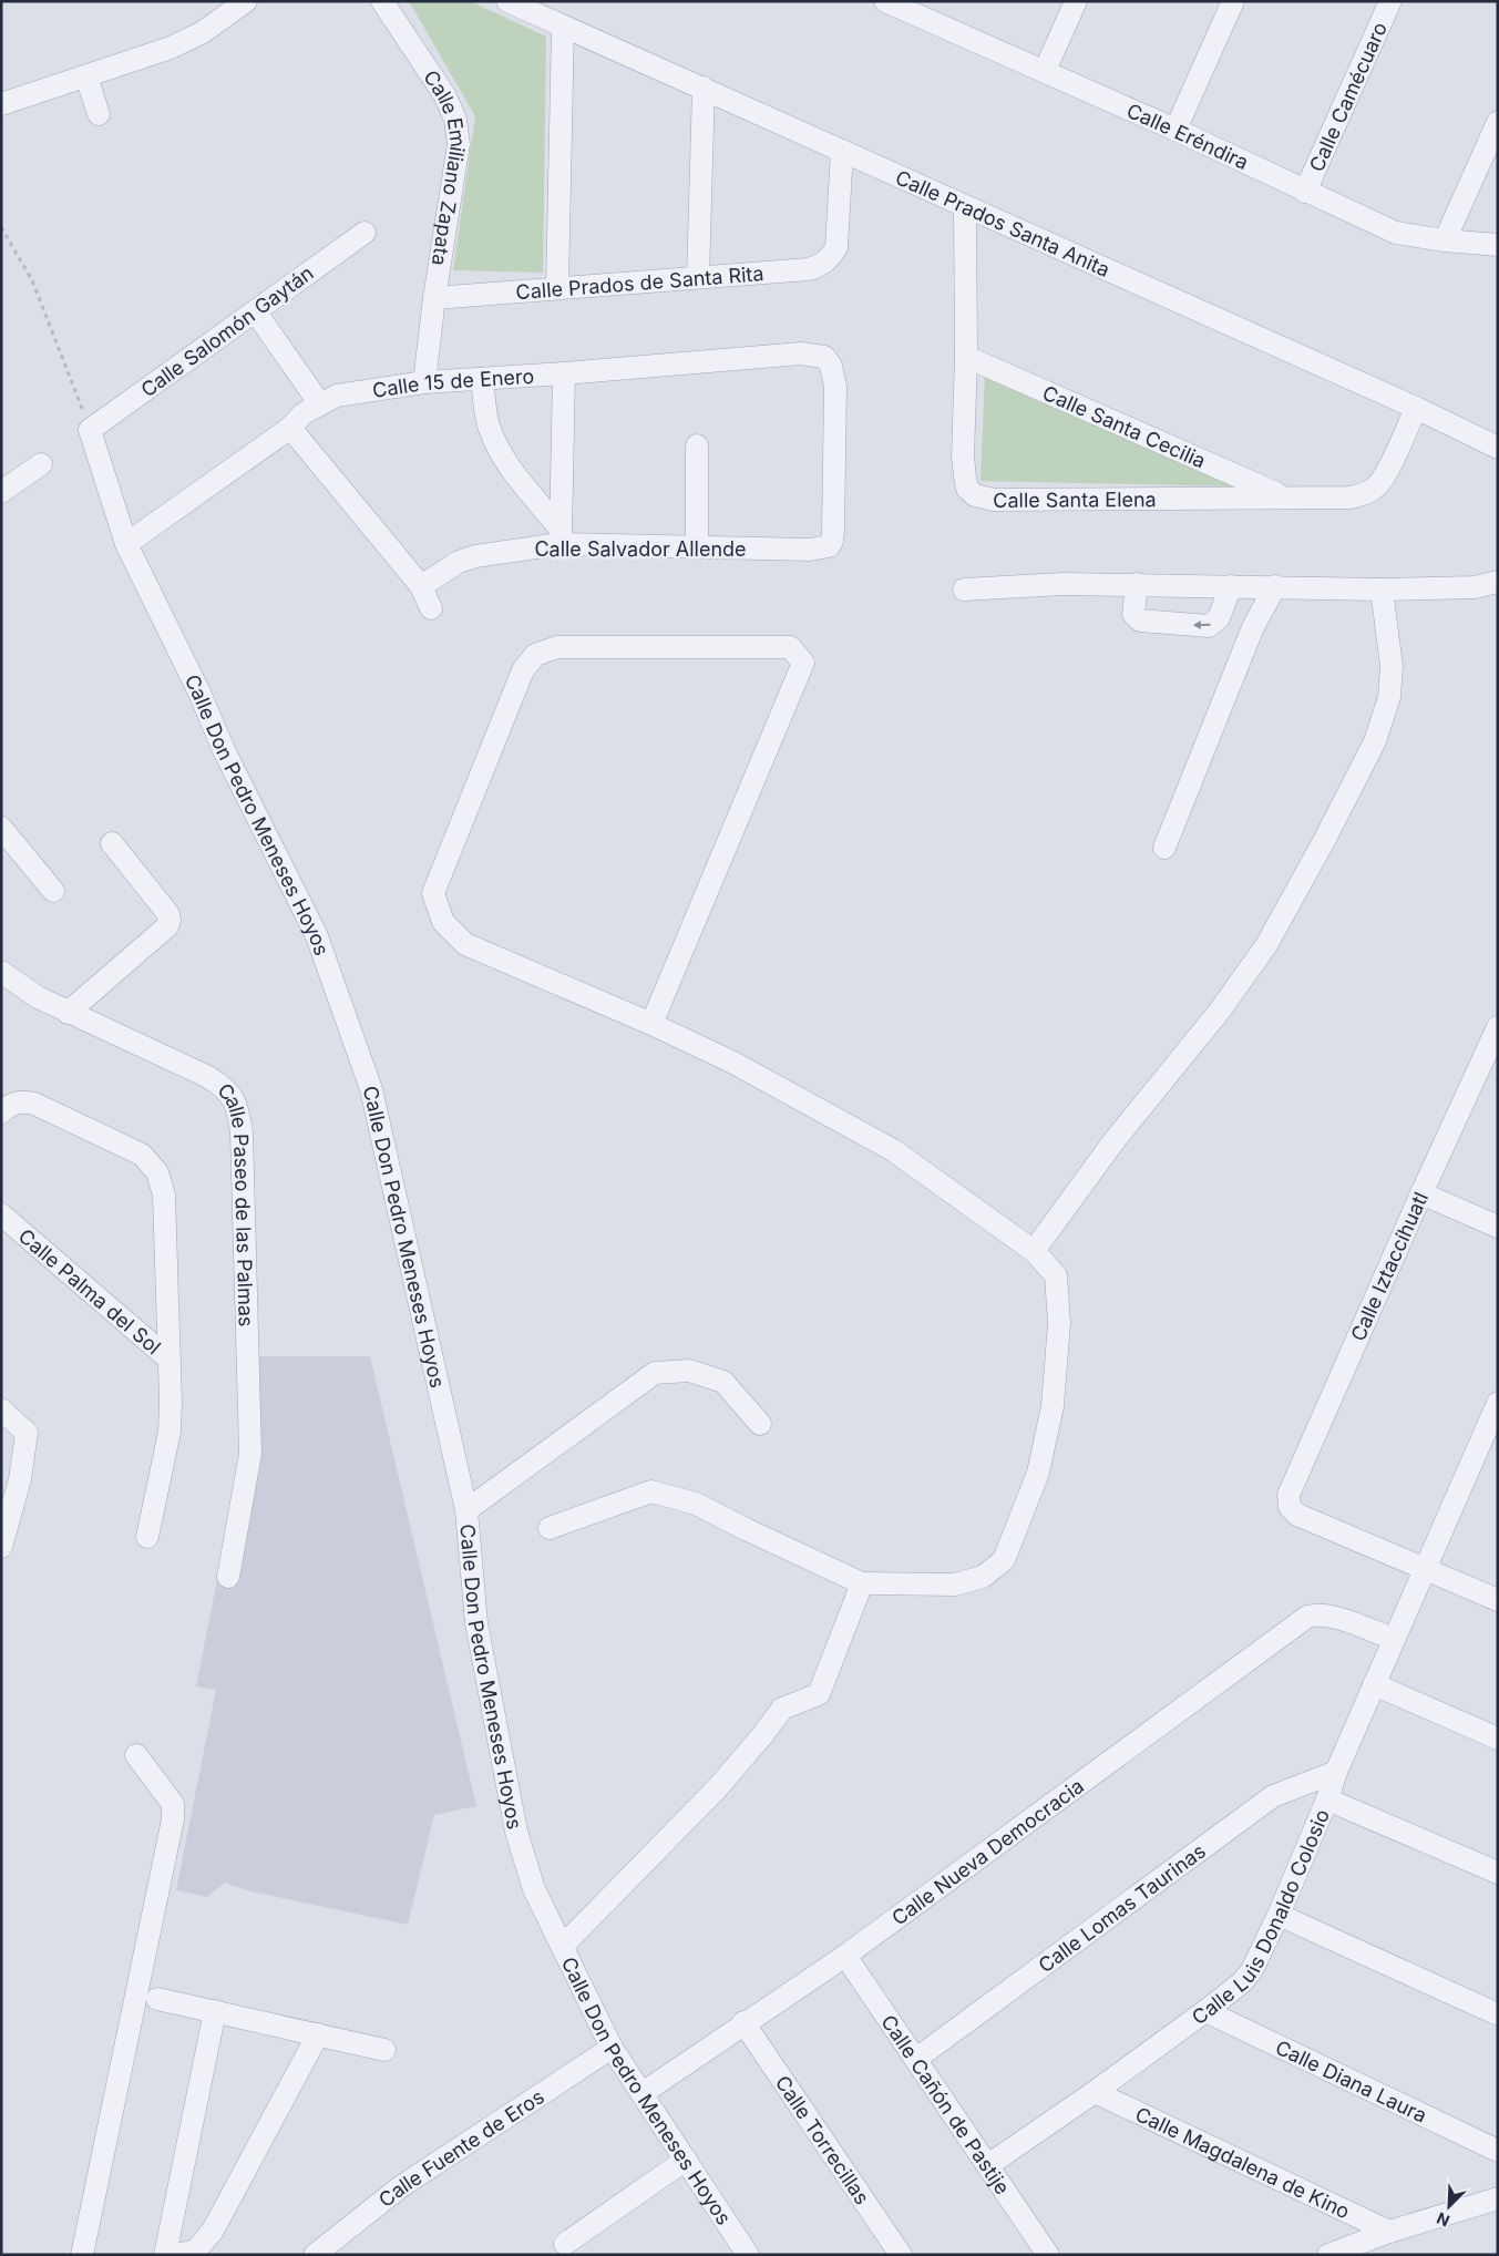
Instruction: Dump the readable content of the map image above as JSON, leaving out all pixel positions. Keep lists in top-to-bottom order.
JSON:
{
  "streets": {
    "street": [
      "Calle Camécuaro",
      "Calle Eréndira",
      "Calle Emiliano Zapata",
      "Calle Prados Santa Anita",
      "Calle Prados de Santa Rita",
      "Calle Salomón Gaytán",
      "Calle 15 de Enero",
      "Calle Santa Cecilia",
      "Calle Santa Elena",
      "Calle Salvador Allende",
      "Calle Don Pedro Meneses Hoyos",
      "Calle Paseo de las Palmas",
      "Calle Iztaccíhuatl",
      "Calle Palma del Sol",
      "Calle Nueva Democracia",
      "Calle Lomas Taurinas",
      "Calle Luis Donaldo Colosio",
      "Calle Diana Laura",
      "Calle Cañón de Pastije",
      "Calle Torrecillas",
      "Calle Fuente de Eros",
      "Calle Magdalena de Kino"
    ]
  },
  "crossings": [
    ["Calle Camécuaro", "Calle Eréndira"],
    ["Calle Emiliano Zapata", "Calle Prados de Santa Rita"],
    ["Calle Emiliano Zapata", "Calle 15 de Enero"],
    ["Calle Prados Santa Anita", "Calle Prados de Santa Rita"],
    ["Calle Prados Santa Anita", "Calle Santa Elena"],
    ["Calle Salomón Gaytán", "Calle Don Pedro Meneses Hoyos"],
    ["Calle 15 de Enero", "Calle Salvador Allende"],
    ["Calle 15 de Enero", "Calle Don Pedro Meneses Hoyos"],
    ["Calle Santa Cecilia", "Calle Santa Elena"],
    ["Calle Don Pedro Meneses Hoyos", "Calle Nueva Democracia"],
    ["Calle Don Pedro Meneses Hoyos", "Calle Fuente de Eros"],
    ["Calle Iztaccíhuatl", "Calle Luis Donaldo Colosio"],
    ["Calle Nueva Democracia", "Calle Luis Donaldo Colosio"],
    ["Calle Nueva Democracia", "Calle Cañón de Pastije"],
    ["Calle Nueva Democracia", "Calle Torrecillas"],
    ["Calle Lomas Taurinas", "Calle Luis Donaldo Colosio"],
    ["Calle Lomas Taurinas", "Calle Cañón de Pastije"],
    ["Calle Luis Donaldo Colosio", "Calle Diana Laura"],
    ["Calle Luis Donaldo Colosio", "Calle Cañón de Pastije"],
    ["Calle Luis Donaldo Colosio", "Calle Magdalena de Kino"]
  ],
  "north": "bottom left"
}
